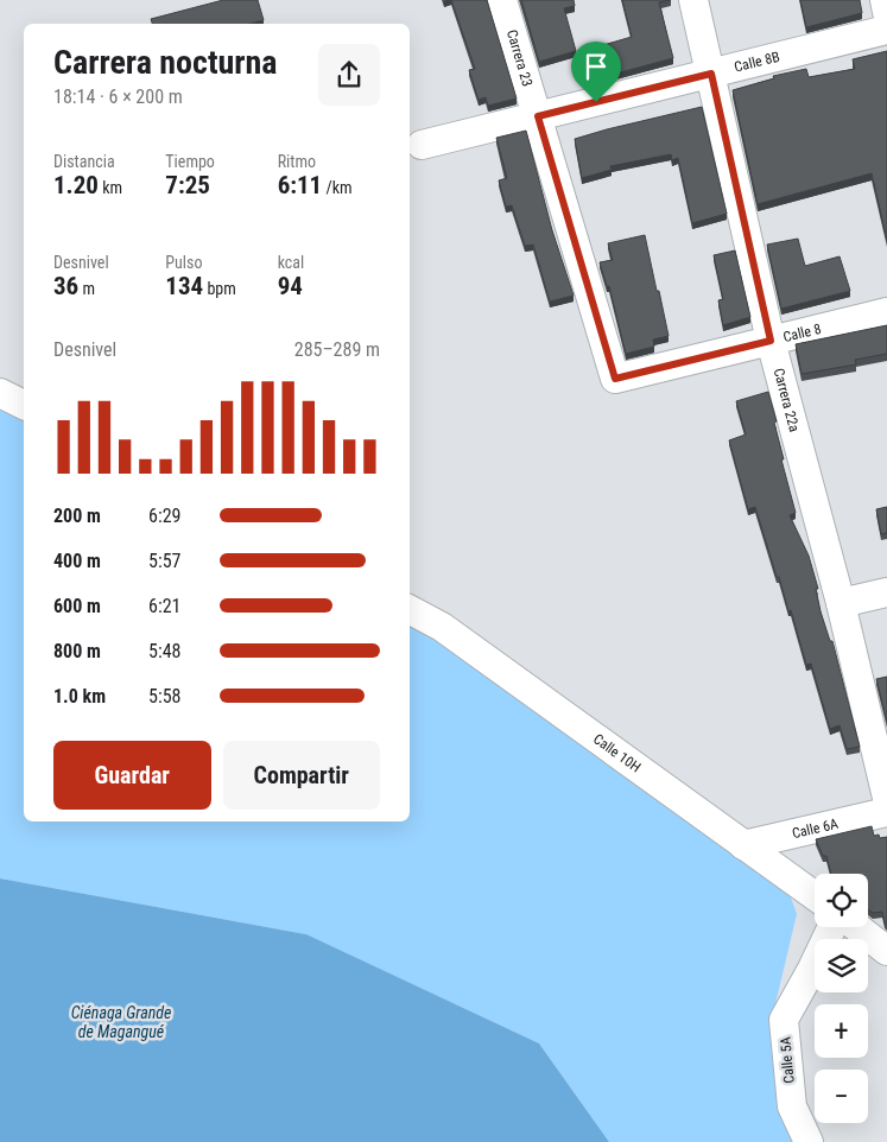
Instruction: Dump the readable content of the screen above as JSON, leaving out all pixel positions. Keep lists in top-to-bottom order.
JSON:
{
  "streets": {
    "street": [
      "Carrera 23",
      "Calle 8B",
      "Calle 8",
      "Carrera 22a",
      "Calle 10H",
      "Calle 6A",
      "Calle 5A"
    ]
  },
  "crossings": [
    ["Carrera 23", "Calle 8B"],
    ["Carrera 23", "Calle 8"],
    ["Calle 8B", "Carrera 22a"],
    ["Calle 8", "Carrera 22a"],
    ["Calle 10H", "Calle 6A"]
  ],
  "water": ["Ciénaga Grande de Magangué"],
  "page": {
    "heading": ["Carrera nocturna", "18:14 · 6 × 200 m"],
    "stats": [
      ["Distancia", "1.20 km"],
      ["Tiempo", "7:25"],
      ["Ritmo", "6:11 /km"],
      ["Desnivel", "36 m"],
      ["Pulso", "134 bpm"],
      ["kcal", "94"]
    ],
    "chart": ["Desnivel", "285–289 m"],
    "list": [
      {
        "name": "200 m",
        "note": "6:29"
      },
      {
        "name": "400 m",
        "note": "5:57"
      },
      {
        "name": "600 m",
        "note": "6:21"
      },
      {
        "name": "800 m",
        "note": "5:48"
      },
      {
        "name": "1.0 km",
        "note": "5:58"
      }
    ],
    "buttons": ["Guardar", "Compartir"],
    "map_buttons": ["+", "−"]
  }
}
